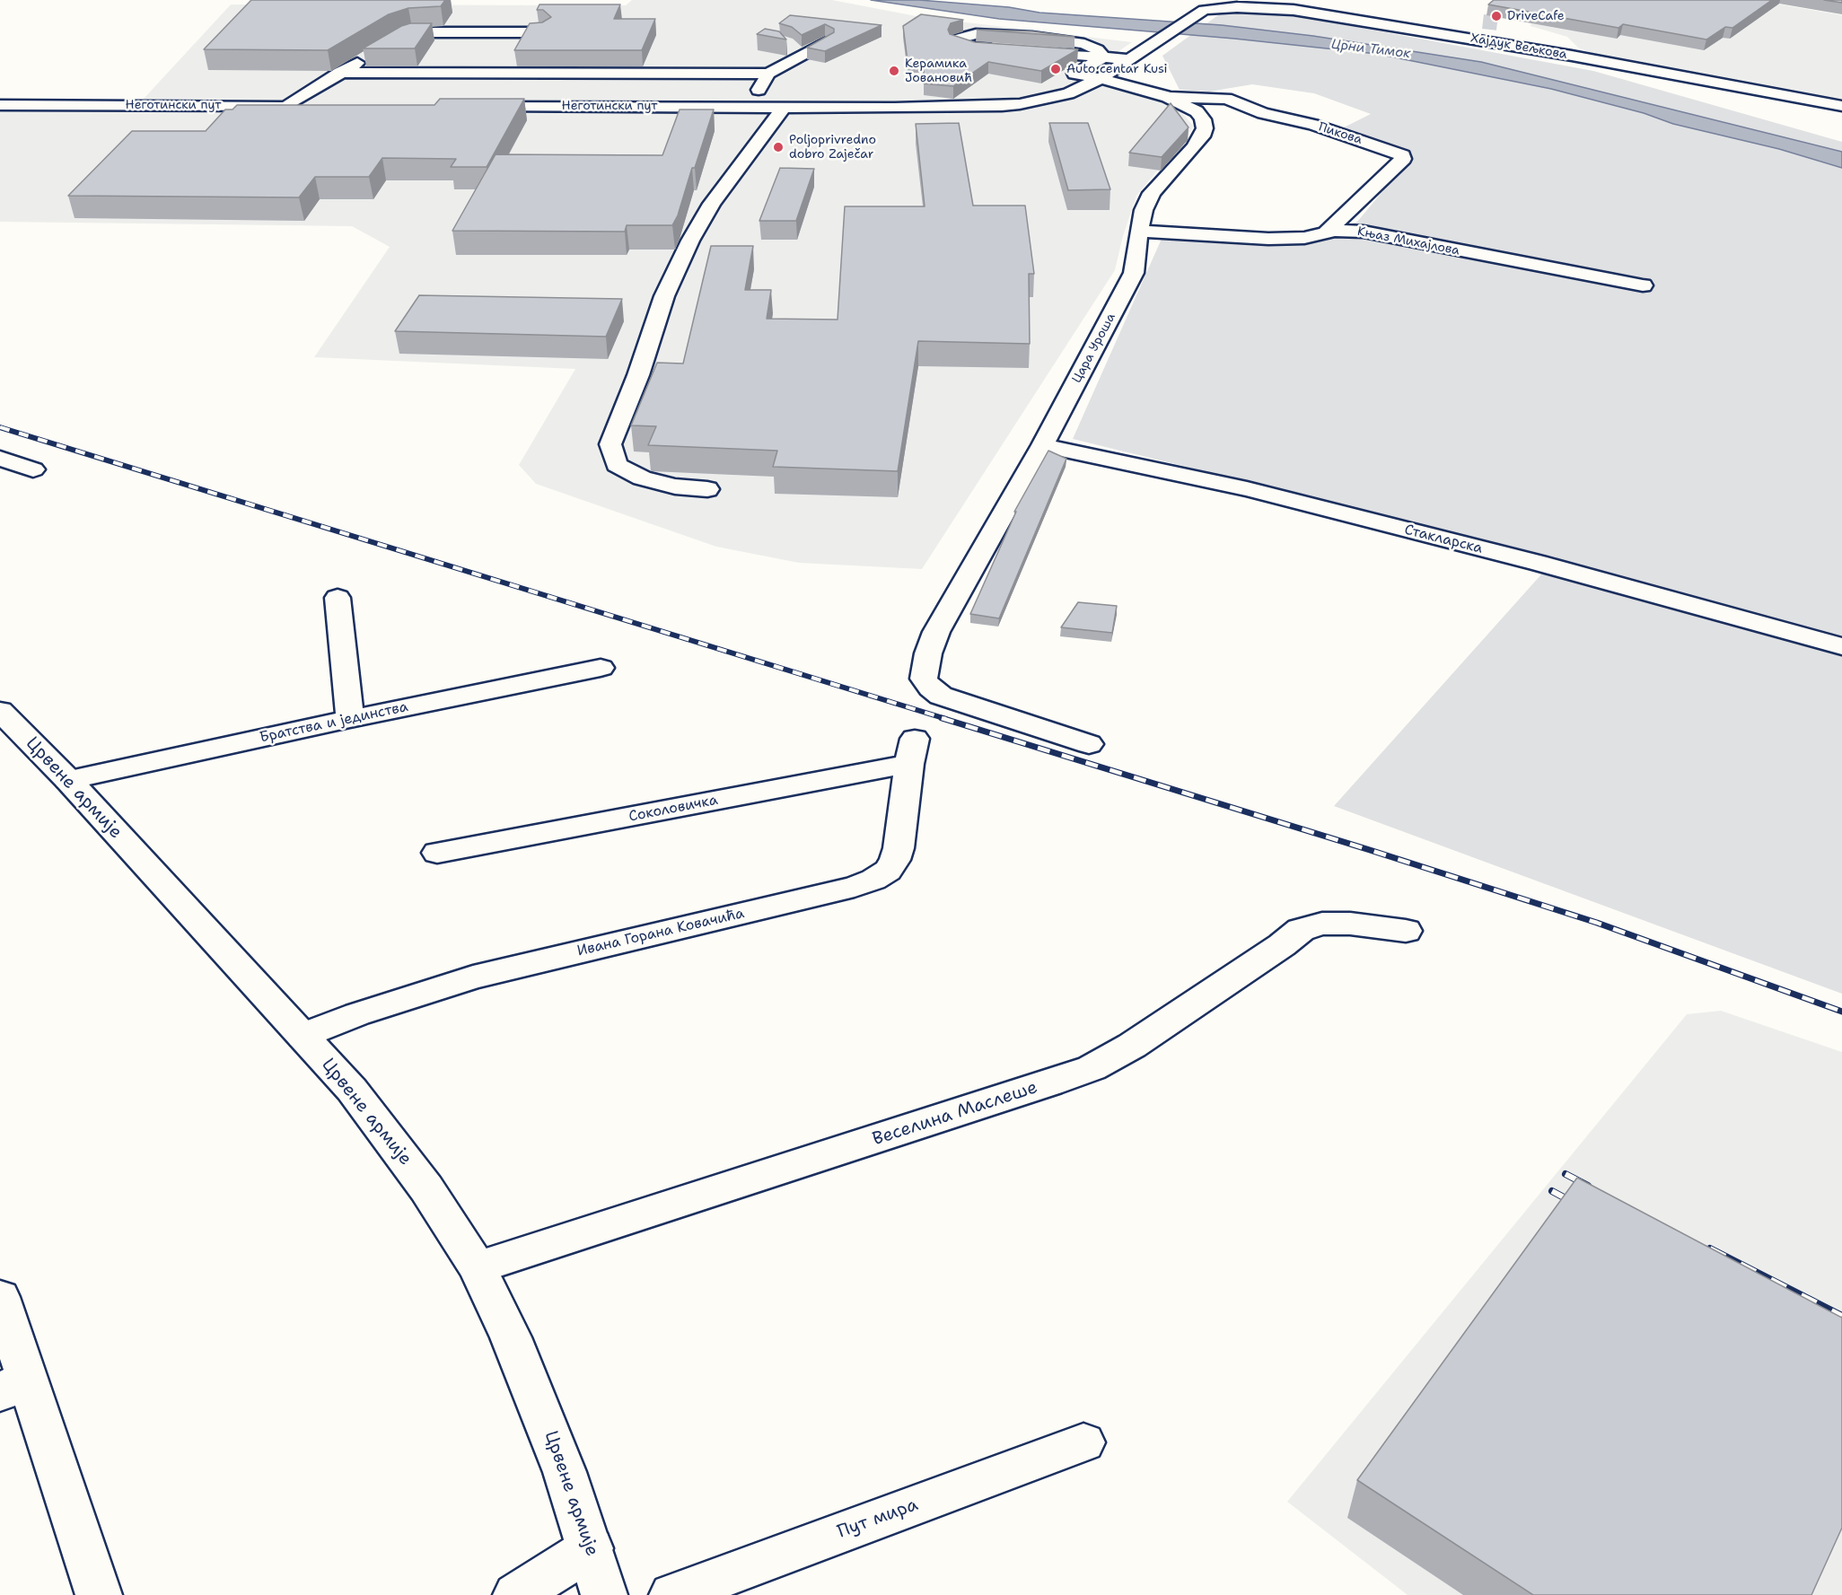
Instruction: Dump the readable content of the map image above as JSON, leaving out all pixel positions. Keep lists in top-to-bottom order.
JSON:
{
  "streets": {
    "street": [
      "Хајдук Вељкова",
      "Неготински пут",
      "Пикова",
      "Књаз Михајлова",
      "Цара Уроша",
      "Стакларска",
      "Братства и јединства",
      "Црвене армије",
      "Соколовичка",
      "Ивана Горана Ковачића",
      "Веселина Маслеше",
      "Пут мира"
    ]
  },
  "crossings": [
    ["Хајдук Вељкова", "Неготински пут"],
    ["Неготински пут", "Цара Уроша"],
    ["Пикова", "Књаз Михајлова"],
    ["Пикова", "Цара Уроша"],
    ["Књаз Михајлова", "Цара Уроша"],
    ["Цара Уроша", "Стакларска"],
    ["Братства и јединства", "Црвене армије"],
    ["Црвене армије", "Ивана Горана Ковачића"],
    ["Црвене армије", "Веселина Маслеше"],
    ["Соколовичка", "Ивана Горана Ковачића"]
  ],
  "water": ["Црни Тимок"],
  "places": [
    "DriveCafe",
    "Auto centar Kusi",
    "Керамика Јовановић",
    "Poljoprivredno dobro Zaječar"
  ]
}
